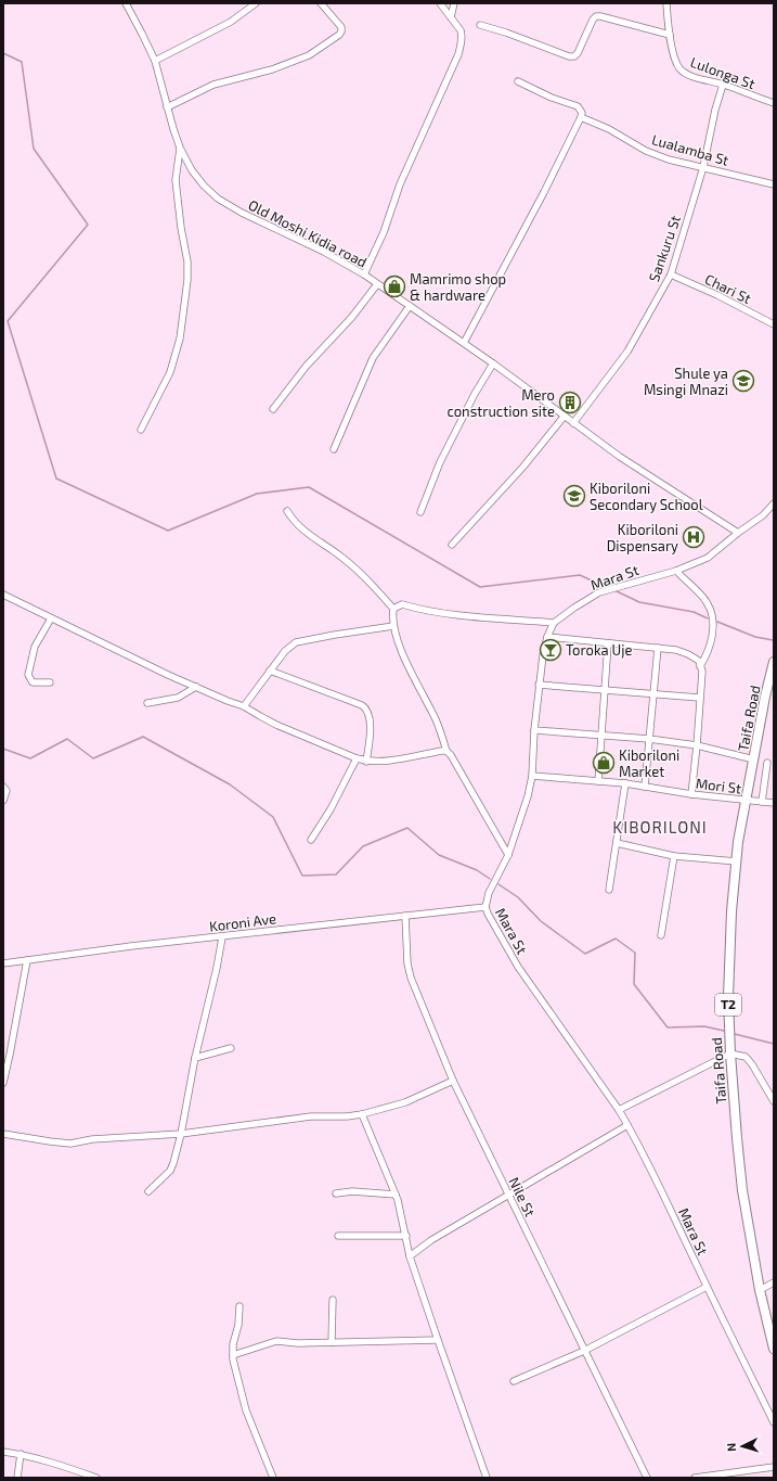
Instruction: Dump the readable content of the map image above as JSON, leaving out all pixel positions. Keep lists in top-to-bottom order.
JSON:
{
  "streets": {
    "highway": ["Taifa Road", "T2"],
    "street": [
      "Lulonga St",
      "Lualamba St",
      "Old Moshi Kidia road",
      "Sankuru St",
      "Chari St",
      "Mara St",
      "Mori St",
      "Koroni Ave",
      "Nile St"
    ]
  },
  "crossings": [
    ["Lulonga St", "Sankuru St"],
    ["Lualamba St", "Sankuru St"],
    ["Old Moshi Kidia road", "Sankuru St"],
    ["Old Moshi Kidia road", "Mara St"],
    ["Sankuru St", "Chari St"],
    ["Mara St", "Mori St"],
    ["Mara St", "Koroni Ave"],
    ["Taifa Road", "Mori St"],
    ["Koroni Ave", "Nile St"]
  ],
  "districts": ["KIBORILONI"],
  "places": {
    "shop": ["Mamrimo shop & hardware", "Kiboriloni Market"],
    "school or university": ["Shule ya Msingi Mnazi", "Kiboriloni Secondary School"],
    "building": ["Mero construction site"],
    "hospital": ["Kiboriloni Dispensary"],
    "bar": ["Toroka Uje"]
  },
  "north": "left"
}
